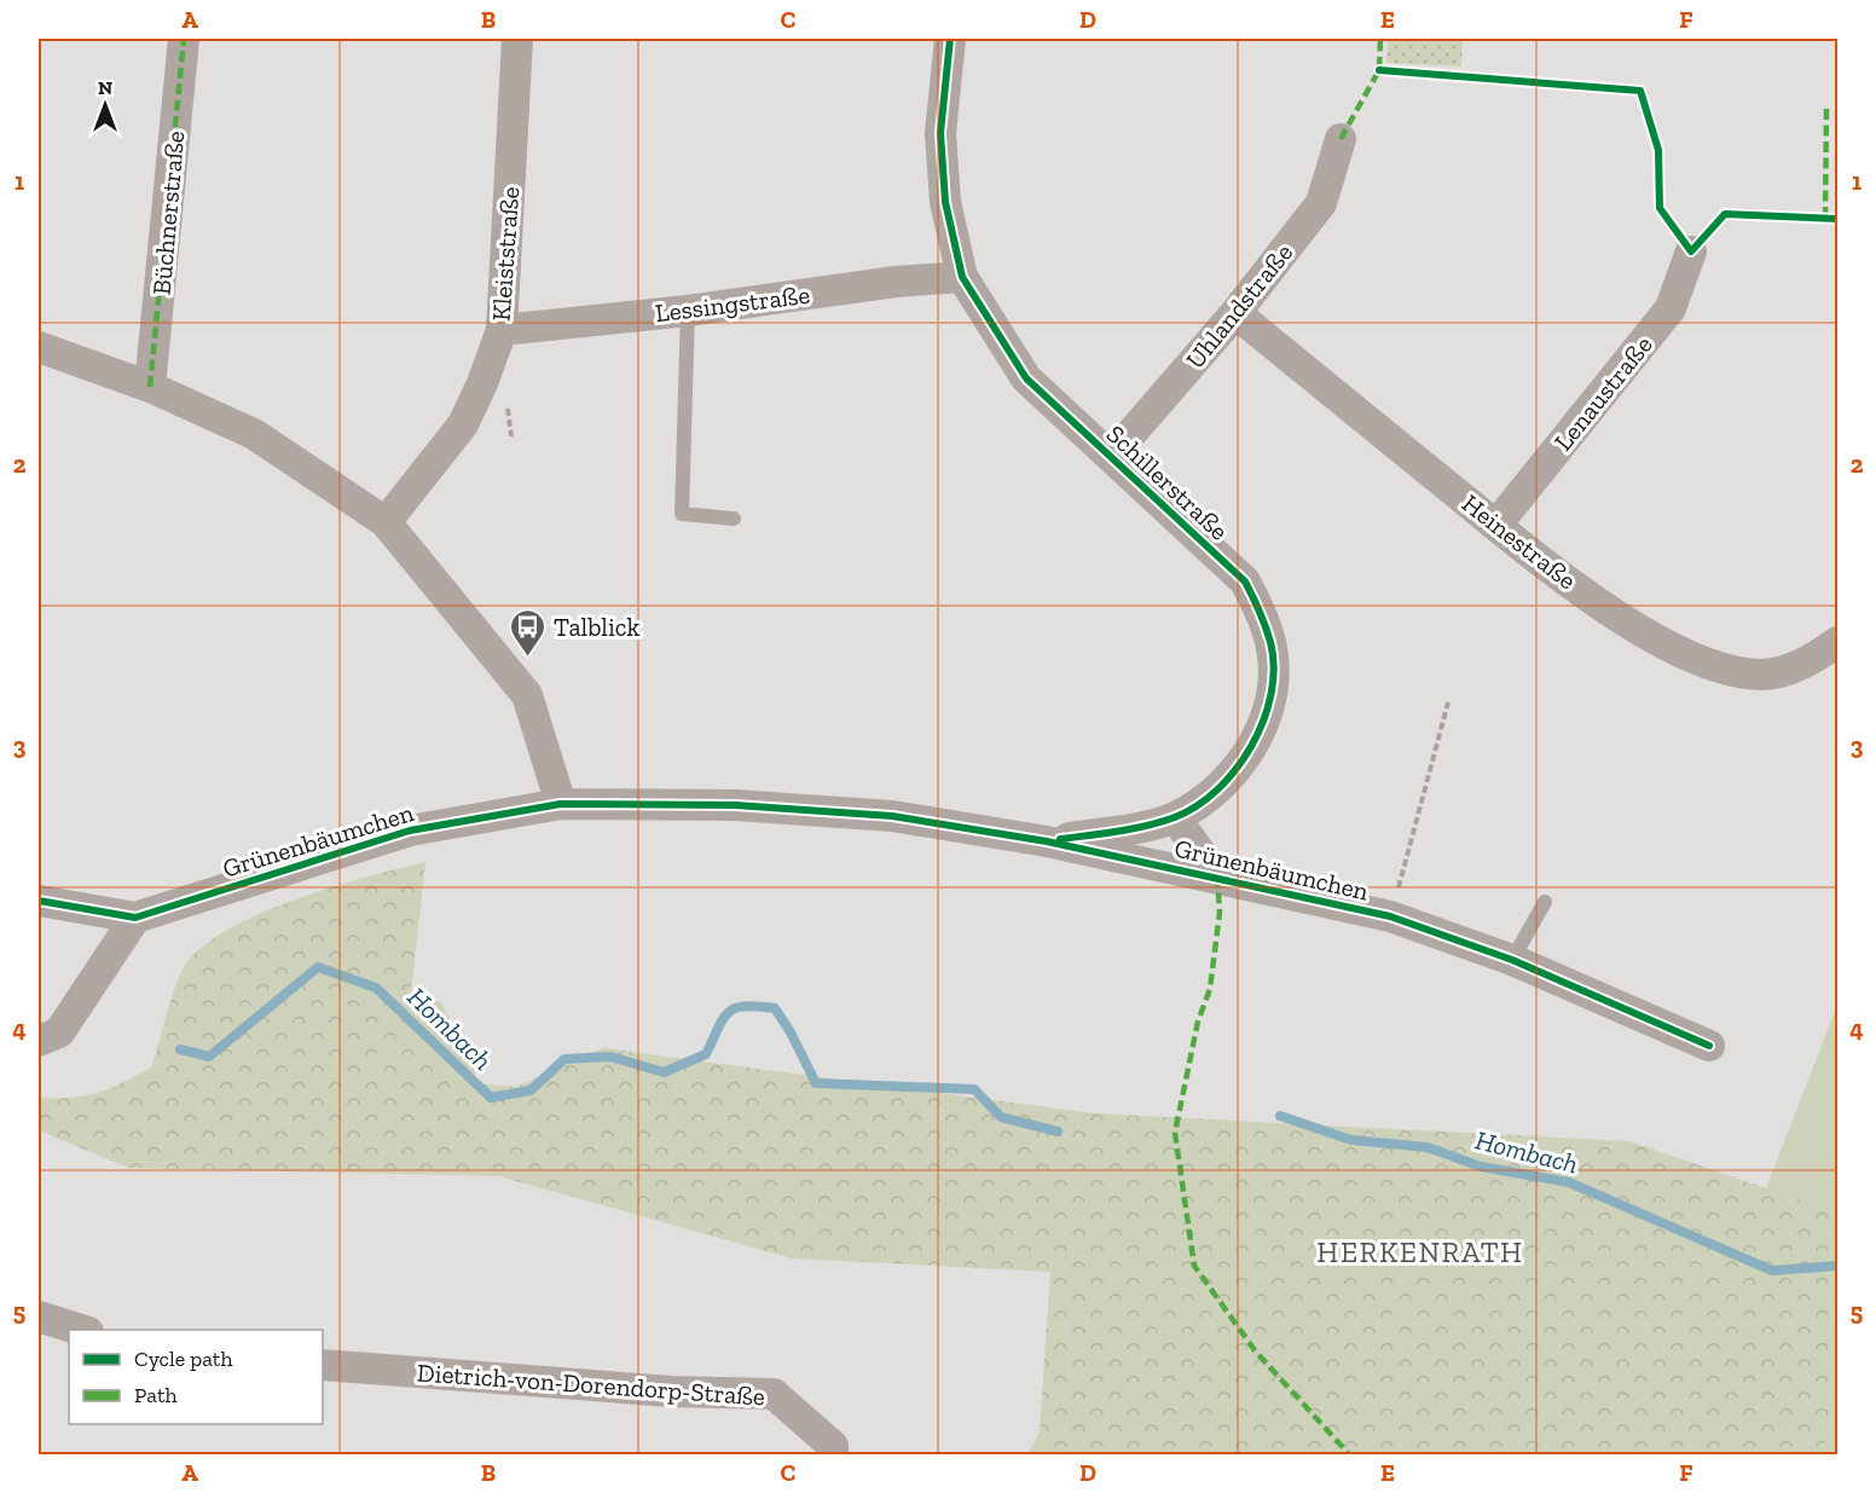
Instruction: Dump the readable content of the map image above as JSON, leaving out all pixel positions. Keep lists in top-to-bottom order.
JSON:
{
  "streets": {
    "street": [
      "Büchnerstraße",
      "Kleiststraße",
      "Lessingstraße",
      "Uhlandstraße",
      "Lenaustraße",
      "Schillerstraße",
      "Heinestraße",
      "Grünenbäumchen",
      "Dietrich-von-Dorendorp-Straße"
    ]
  },
  "crossings": [
    ["Kleiststraße", "Lessingstraße"],
    ["Lessingstraße", "Schillerstraße"],
    ["Uhlandstraße", "Schillerstraße"],
    ["Uhlandstraße", "Heinestraße"],
    ["Lenaustraße", "Heinestraße"],
    ["Schillerstraße", "Grünenbäumchen"]
  ],
  "districts": ["HERKENRATH"],
  "water": ["Hombach"],
  "places": {
    "bus stop": ["Talblick"]
  },
  "legend": ["Cycle path", "Path"],
  "north": "top",
  "grid": {
    "columns": [
      "A",
      "B",
      "C",
      "D",
      "E",
      "F"
    ],
    "rows": [
      "1",
      "2",
      "3",
      "4",
      "5"
    ]
  }
}
